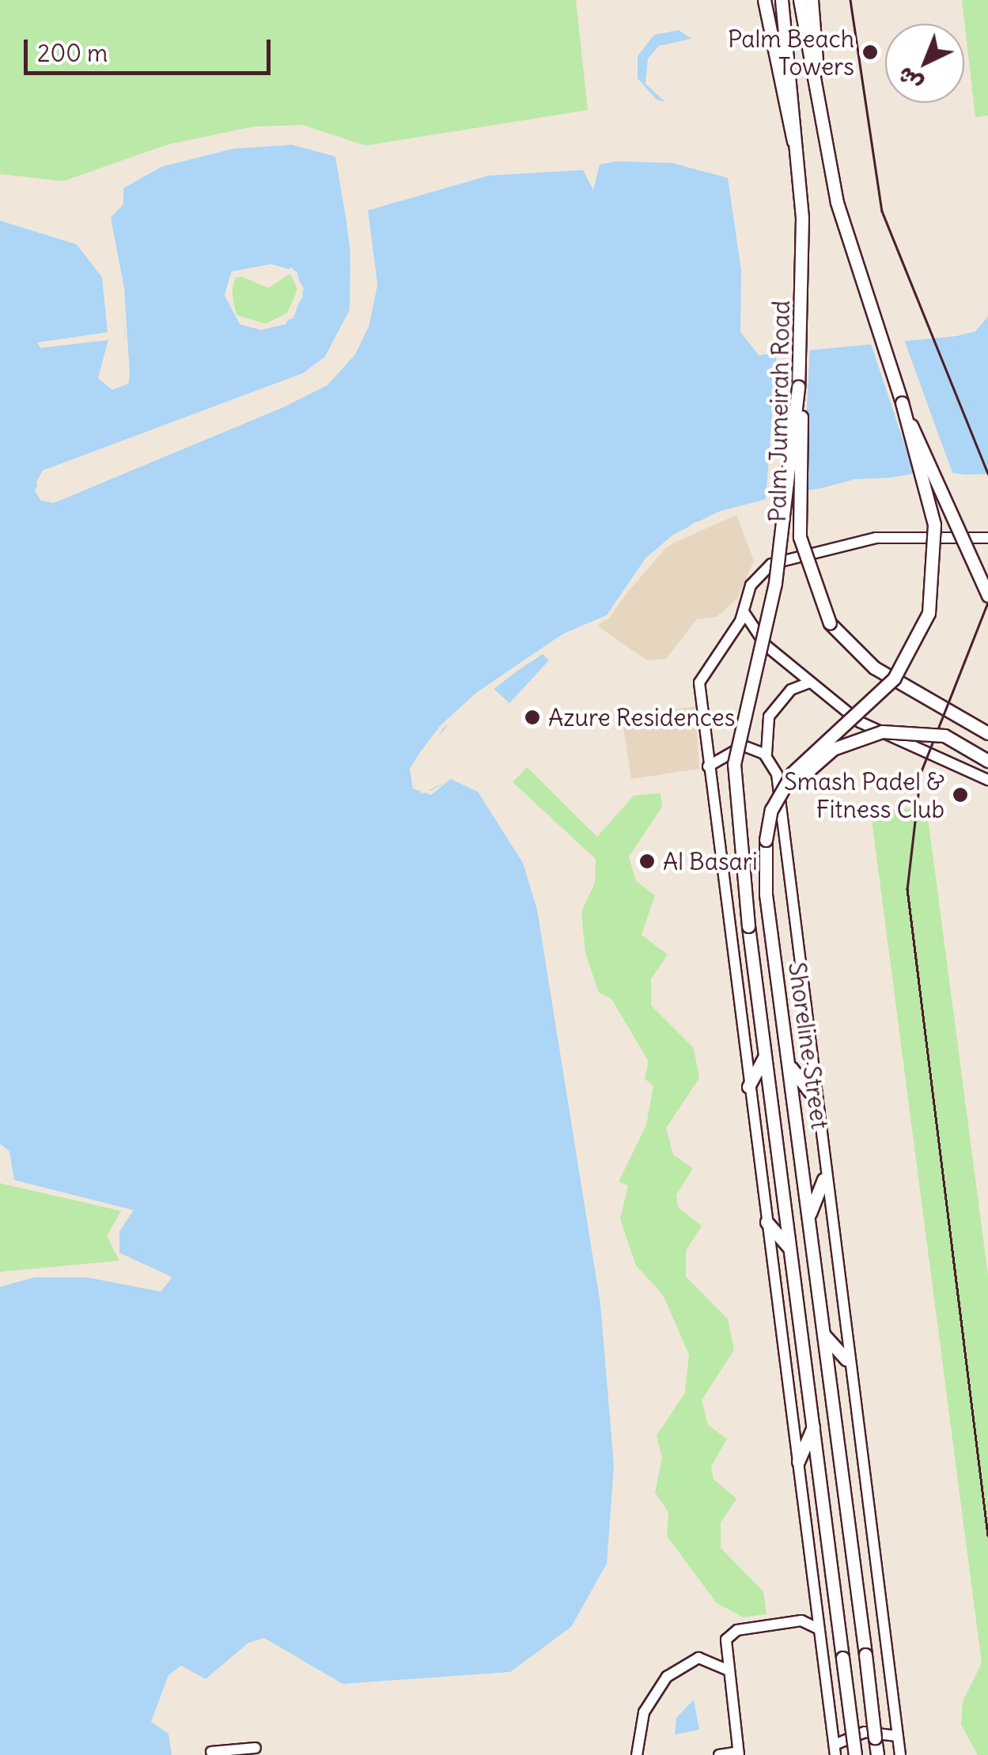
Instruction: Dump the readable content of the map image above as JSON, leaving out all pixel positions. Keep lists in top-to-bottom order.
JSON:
{
  "streets": {
    "main road": ["Palm Jumeirah Road", "Shoreline Street"]
  },
  "crossings": [
    ["Palm Jumeirah Road", "Shoreline Street"]
  ],
  "places": [
    "Palm Beach Towers",
    "Azure Residences",
    "Smash Padel & Fitness Club",
    "Al Basari"
  ],
  "scale_bar": "200 m",
  "north": "bottom left"
}
